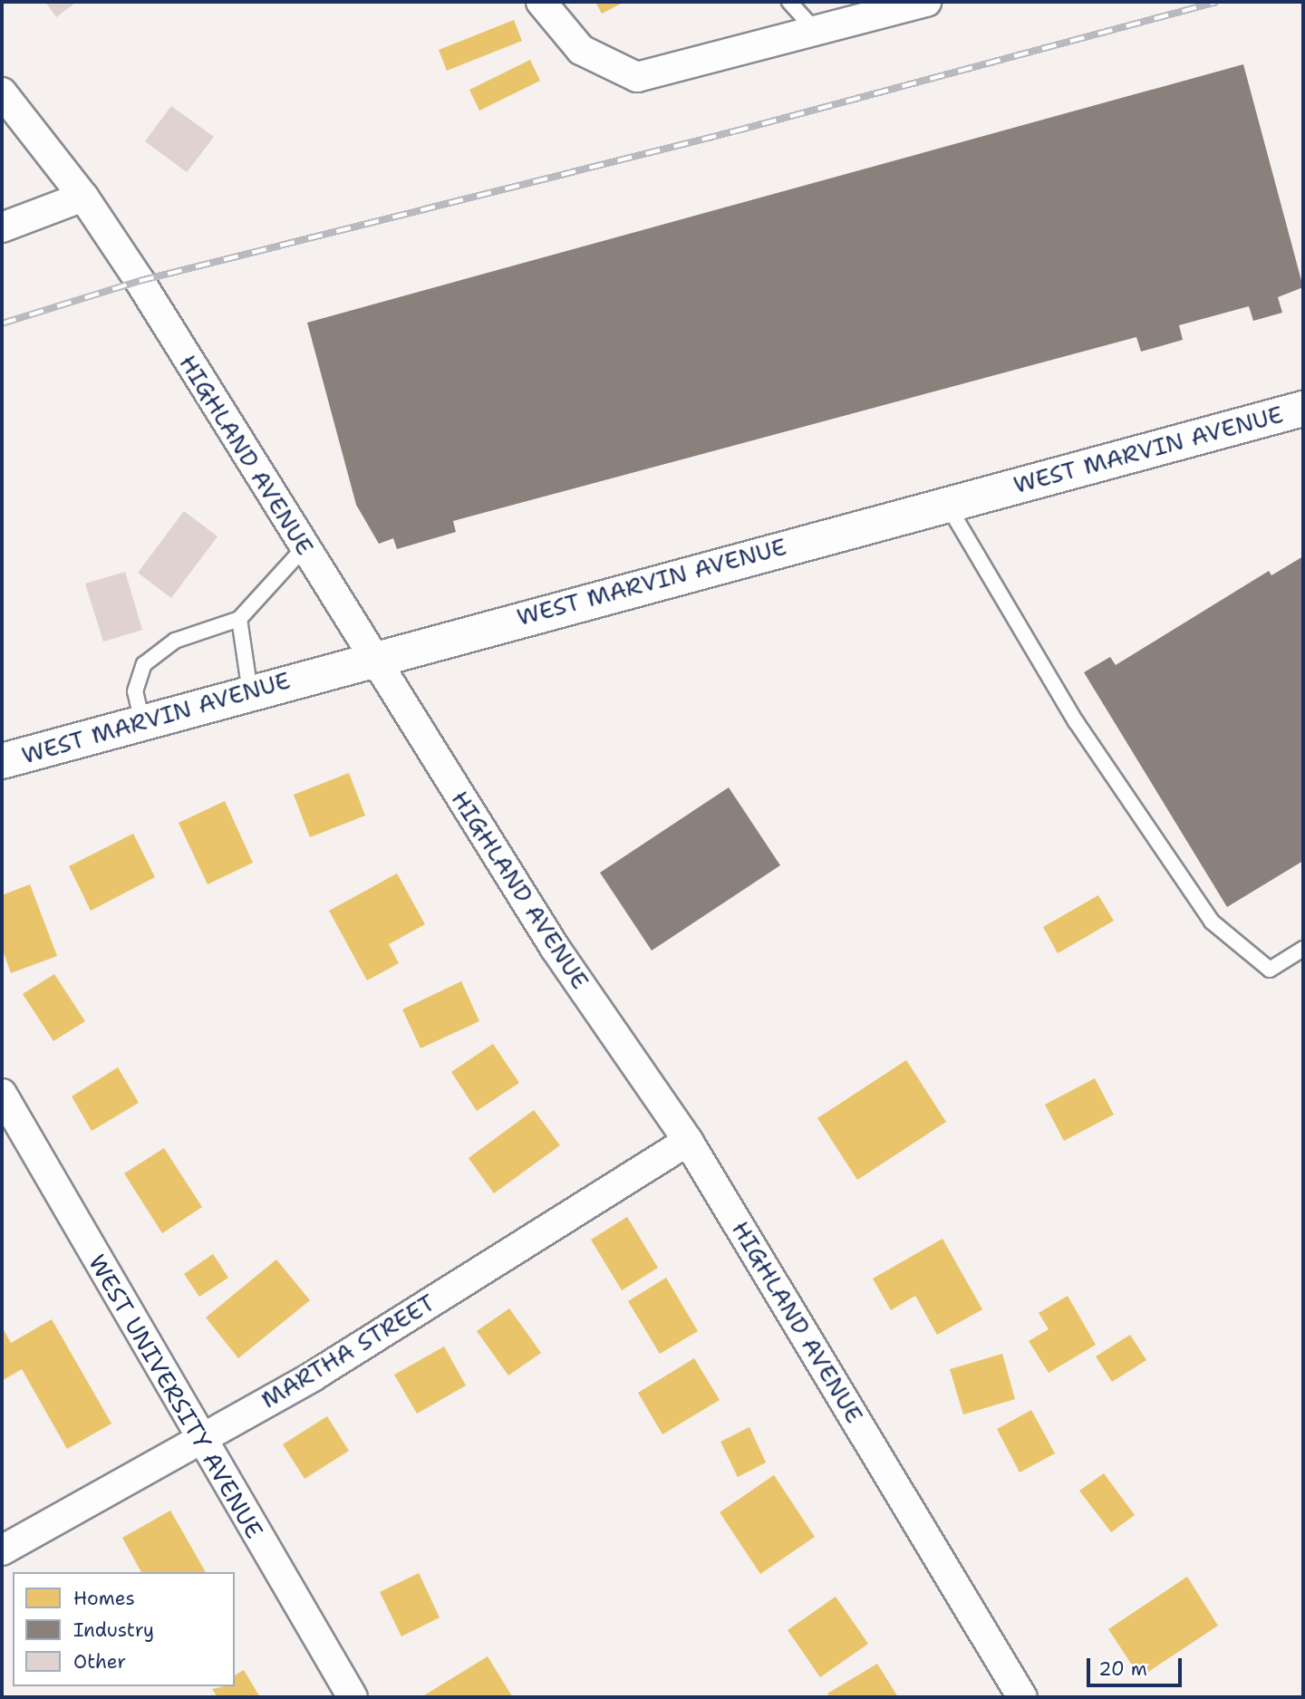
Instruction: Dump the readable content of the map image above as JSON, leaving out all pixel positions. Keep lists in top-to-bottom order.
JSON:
{
  "streets": {
    "street": [
      "WEST MARVIN AVENUE",
      "HIGHLAND AVENUE",
      "MARTHA STREET",
      "WEST UNIVERSITY AVENUE"
    ]
  },
  "crossings": [
    ["WEST MARVIN AVENUE", "HIGHLAND AVENUE"],
    ["HIGHLAND AVENUE", "MARTHA STREET"],
    ["MARTHA STREET", "WEST UNIVERSITY AVENUE"]
  ],
  "legend": ["Homes", "Industry", "Other"],
  "scale_bar": "20 m"
}
